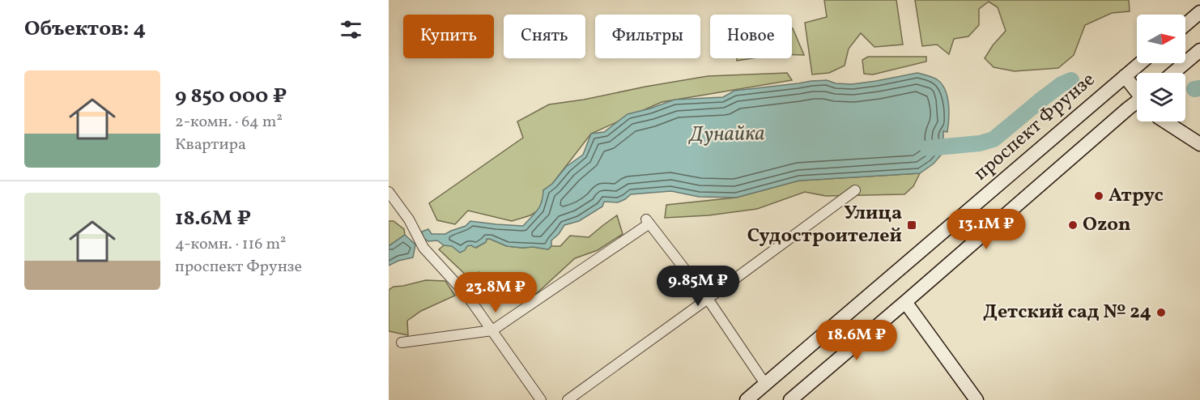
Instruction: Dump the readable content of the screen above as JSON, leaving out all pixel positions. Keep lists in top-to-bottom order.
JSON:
{
  "streets": {
    "main road": ["проспект Фрунзе"]
  },
  "water": ["Дунайка"],
  "places": {
    "other": ["Атрус", "Ozon", "Детский сад № 24"],
    "transit": ["Улица Судостроителей"]
  },
  "north": "right",
  "page": {
    "heading": "Объектов: 4",
    "chip": [
      "Купить",
      "Снять",
      "Фильтры",
      "Новое"
    ],
    "list": [
      {
        "name": "9 850 000 ₽",
        "note": "2-комн. · 64 m² · Квартира"
      },
      {
        "name": "18.6M ₽",
        "note": "4-комн. · 116 m² · проспект Фрунзе"
      }
    ],
    "price": [
      "13.1M ₽",
      "9.85M ₽",
      "23.8M ₽",
      "18.6M ₽"
    ]
  }
}
